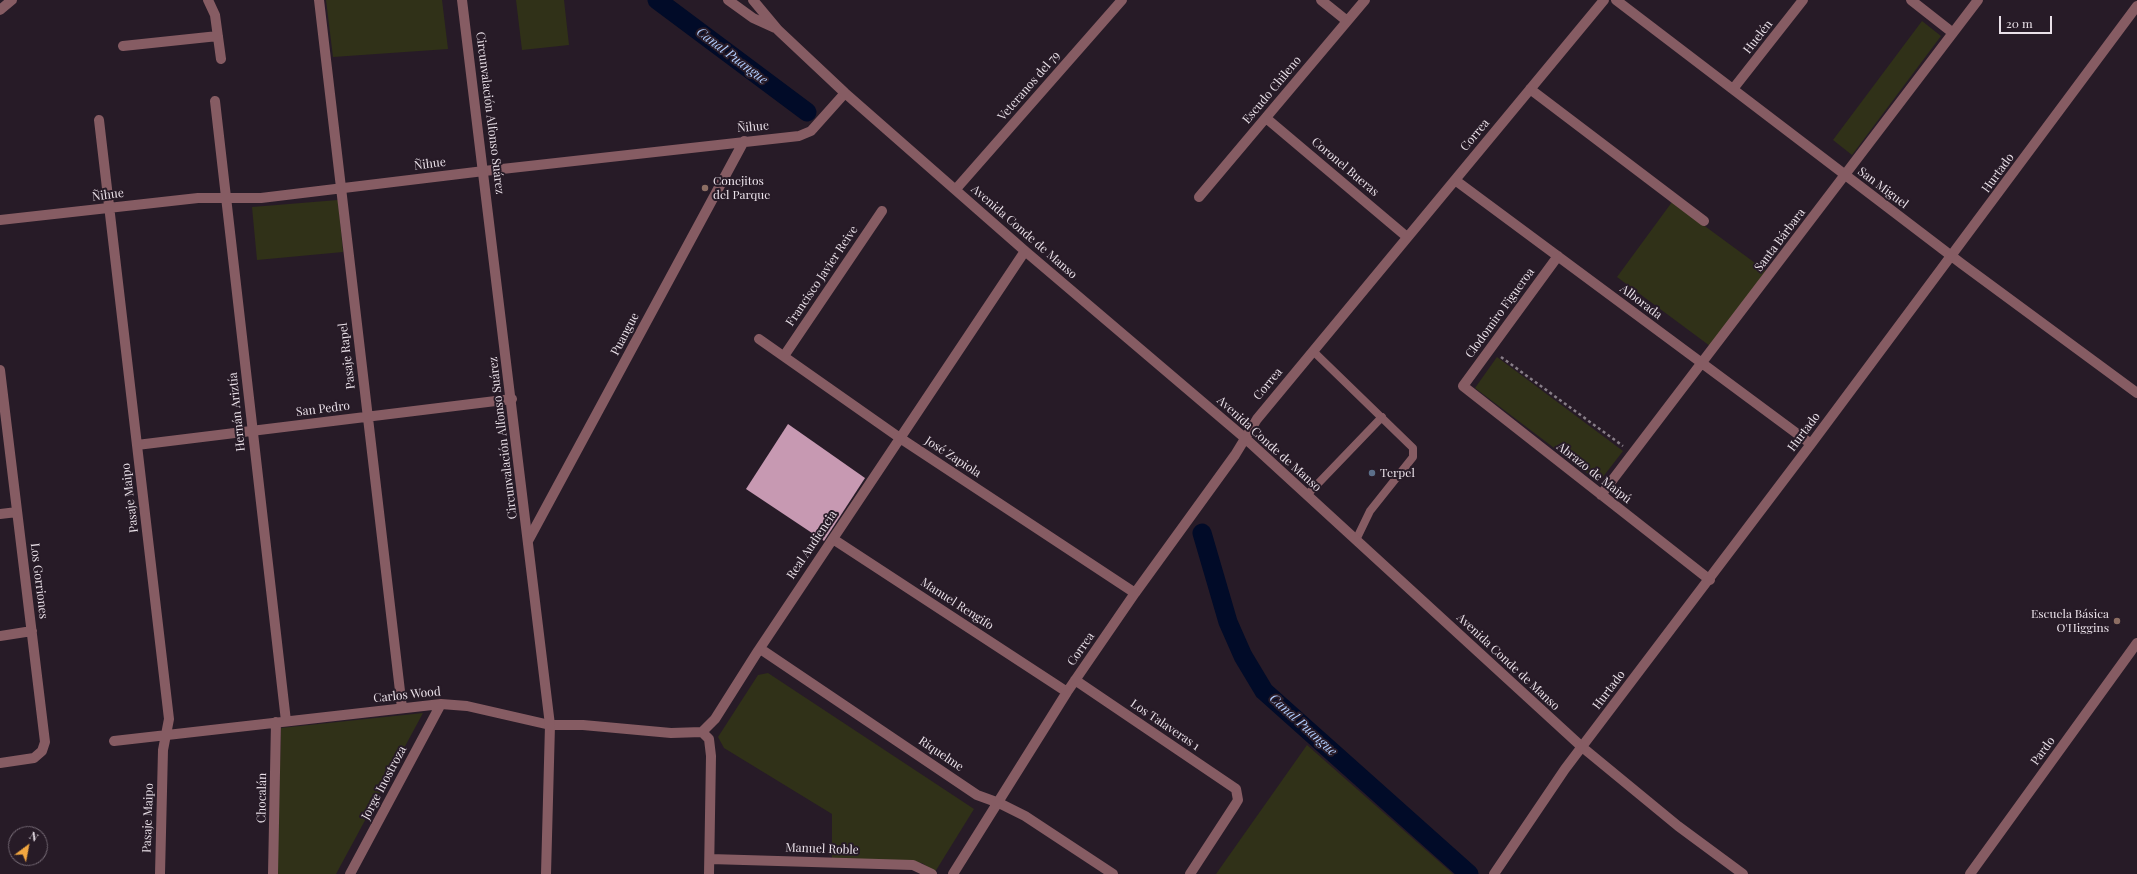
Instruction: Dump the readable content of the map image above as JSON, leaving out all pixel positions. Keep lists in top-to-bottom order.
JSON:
{
  "streets": {
    "street": [
      "Huelén",
      "Veteranos del 79",
      "Escudo Chileno",
      "Circunvalación Alfonso Suárez",
      "Ñihue",
      "Correa",
      "Coronel Bueras",
      "Hurtado",
      "San Miguel",
      "Avenida Conde de Manso",
      "Santa Bárbara",
      "Francisco Javier Reive",
      "Alborada",
      "Clodomiro Figueroa",
      "Puangue",
      "Pasaje Rapel",
      "San Pedro",
      "Hernán Ariztía",
      "José Zapiola",
      "Abrazo de Maipú",
      "Pasaje Maipo",
      "Real Audiencia",
      "Los Gorriones",
      "Manuel Rengifo",
      "Carlos Wood",
      "Los Talaveras 1",
      "Pardo",
      "Riquelme",
      "Jorge Inostroza",
      "Chocalán",
      "Manuel Roble"
    ]
  },
  "crossings": [
    ["Huelén", "San Miguel"],
    ["Veteranos del 79", "Avenida Conde de Manso"],
    ["Escudo Chileno", "Coronel Bueras"],
    ["Circunvalación Alfonso Suárez", "Ñihue"],
    ["Circunvalación Alfonso Suárez", "Puangue"],
    ["Circunvalación Alfonso Suárez", "San Pedro"],
    ["Circunvalación Alfonso Suárez", "Carlos Wood"],
    ["Ñihue", "Avenida Conde de Manso"],
    ["Ñihue", "Puangue"],
    ["Ñihue", "Pasaje Rapel"],
    ["Ñihue", "Hernán Ariztía"],
    ["Ñihue", "Pasaje Maipo"],
    ["Correa", "Coronel Bueras"],
    ["Correa", "Avenida Conde de Manso"],
    ["Correa", "Alborada"],
    ["Correa", "José Zapiola"],
    ["Correa", "Manuel Rengifo"],
    ["Correa", "Los Talaveras 1"],
    ["Correa", "Riquelme"],
    ["Hurtado", "San Miguel"],
    ["Hurtado", "Avenida Conde de Manso"],
    ["Hurtado", "Alborada"],
    ["Hurtado", "Abrazo de Maipú"],
    ["San Miguel", "Santa Bárbara"],
    ["Avenida Conde de Manso", "Real Audiencia"],
    ["Santa Bárbara", "Alborada"],
    ["Santa Bárbara", "Abrazo de Maipú"],
    ["Francisco Javier Reive", "José Zapiola"],
    ["Alborada", "Clodomiro Figueroa"],
    ["Clodomiro Figueroa", "Abrazo de Maipú"],
    ["Pasaje Rapel", "San Pedro"],
    ["Pasaje Rapel", "Carlos Wood"],
    ["San Pedro", "Hernán Ariztía"],
    ["San Pedro", "Pasaje Maipo"],
    ["Hernán Ariztía", "Carlos Wood"],
    ["Hernán Ariztía", "Chocalán"],
    ["José Zapiola", "Real Audiencia"],
    ["Pasaje Maipo", "Carlos Wood"],
    ["Real Audiencia", "Manuel Rengifo"],
    ["Real Audiencia", "Carlos Wood"],
    ["Real Audiencia", "Riquelme"],
    ["Carlos Wood", "Jorge Inostroza"],
    ["Carlos Wood", "Chocalán"]
  ],
  "water": ["Canal Puangue"],
  "places": ["Conejitos del Parque", "Terpel", "Escuela Básica O'Higgins"],
  "scale_bar": "20 m",
  "north": "top right"
}
